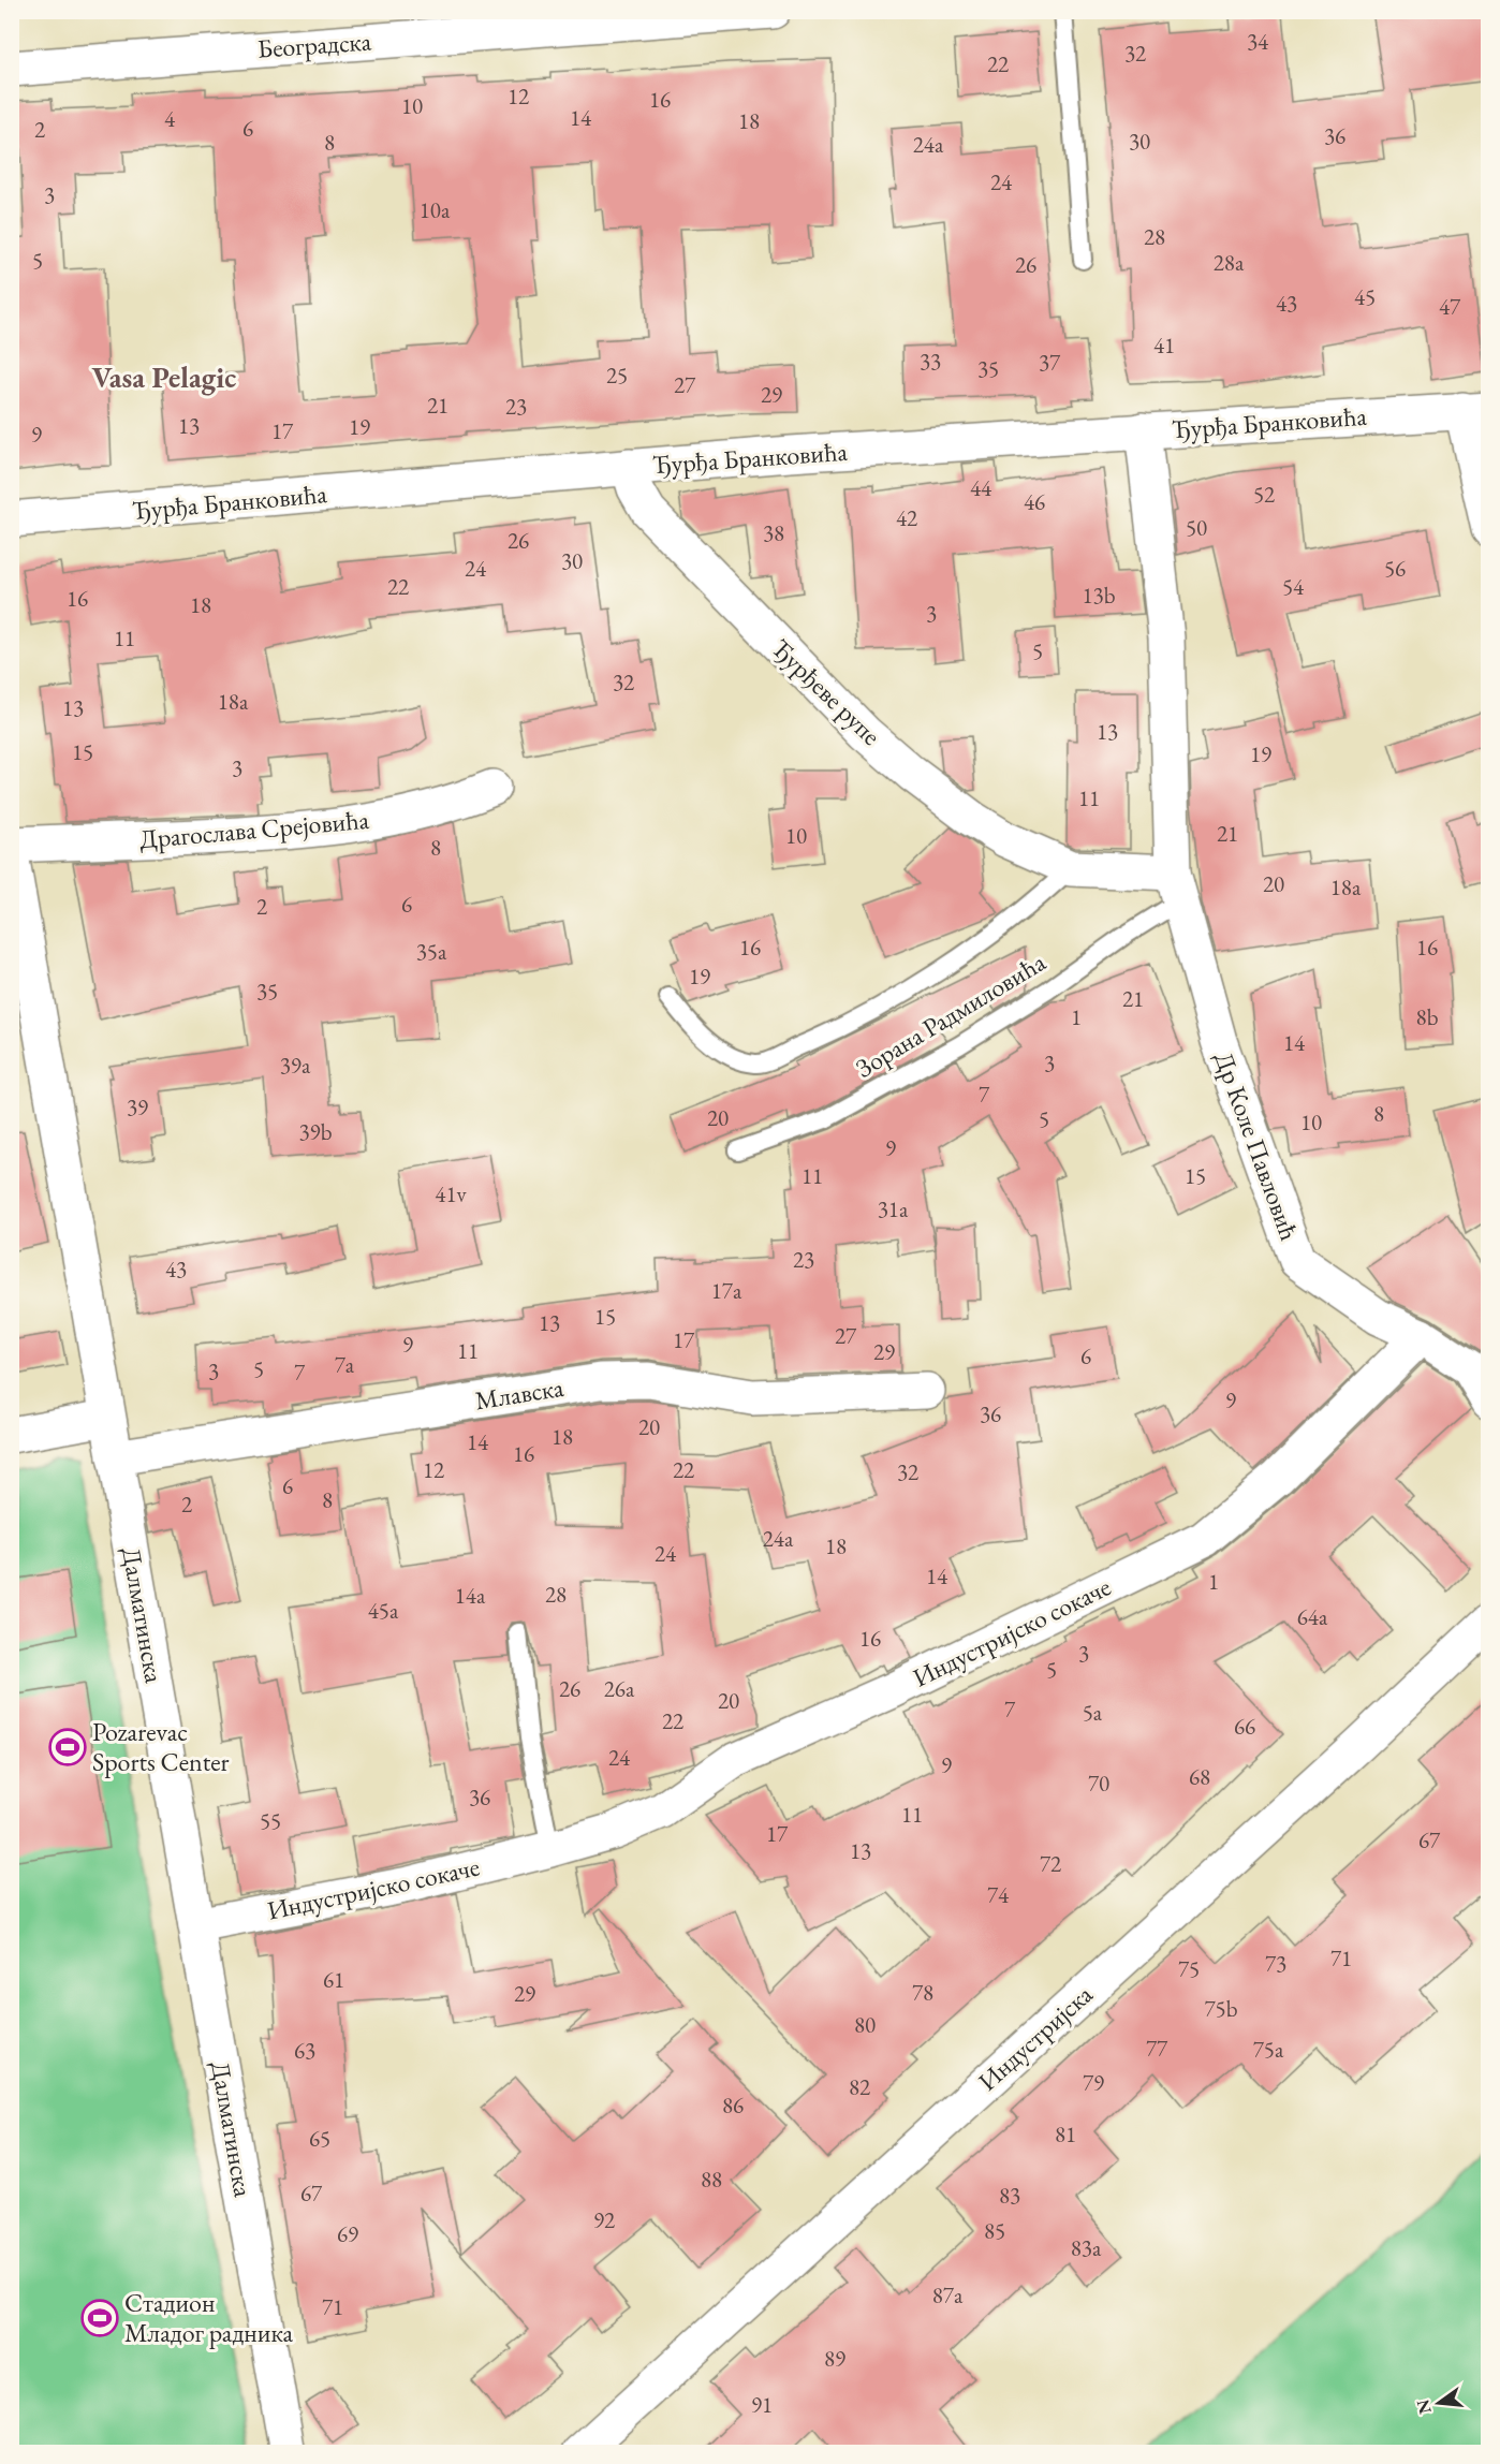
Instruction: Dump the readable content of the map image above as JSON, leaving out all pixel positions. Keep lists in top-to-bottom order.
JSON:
{
  "streets": {
    "street": [
      "Београдска",
      "Ђурђа Бранковића",
      "Ђурђеве рупе",
      "Драгослава Срејовића",
      "Др Коле Павловић",
      "Млавска",
      "Далматинска",
      "Индустријско сокаче",
      "Индустријска"
    ],
    "lane": ["Зорана Радмиловића"]
  },
  "crossings": [
    ["Ђурђа Бранковића", "Ђурђеве рупе"],
    ["Ђурђеве рупе", "Зорана Радмиловића"],
    ["Ђурђеве рупе", "Др Коле Павловић"],
    ["Зорана Радмиловића", "Др Коле Павловић"],
    ["Др Коле Павловић", "Индустријско сокаче"],
    ["Млавска", "Далматинска"],
    ["Далматинска", "Индустријско сокаче"]
  ],
  "districts": ["Vasa Pelagic"],
  "places": {
    "sports": ["Pozarevac Sports Center", "Стадион Младог радника"]
  },
  "house_numbers": [
    "34",
    "32",
    "22",
    "12",
    "16",
    "10",
    "14",
    "4",
    "18",
    "6",
    "2",
    "36",
    "30",
    "8",
    "24a",
    "24",
    "3",
    "10a",
    "28",
    "5",
    "28a",
    "26",
    "45",
    "43",
    "47",
    "41",
    "33",
    "37",
    "35",
    "25",
    "27",
    "29",
    "21",
    "23",
    "13",
    "19",
    "17",
    "9",
    "44",
    "52",
    "46",
    "42",
    "50",
    "38",
    "26",
    "30",
    "24",
    "56",
    "22",
    "54",
    "13b",
    "16",
    "18",
    "3",
    "11",
    "5",
    "32",
    "18a",
    "13",
    "13",
    "15",
    "19",
    "3",
    "11",
    "21",
    "10",
    "8",
    "20",
    "18a",
    "6",
    "2",
    "16",
    "16",
    "35a",
    "19",
    "35",
    "21",
    "1",
    "8b",
    "14",
    "3",
    "39a",
    "7",
    "39",
    "8",
    "20",
    "5",
    "10",
    "39b",
    "9",
    "11",
    "15",
    "41v",
    "31a",
    "23",
    "43",
    "17a",
    "15",
    "13",
    "27",
    "17",
    "9",
    "11",
    "29",
    "6",
    "7a",
    "5",
    "3",
    "7",
    "9",
    "36",
    "20",
    "18",
    "14",
    "16",
    "12",
    "22",
    "32",
    "6",
    "8",
    "2",
    "24a",
    "18",
    "24",
    "14",
    "1",
    "28",
    "14a",
    "45a",
    "64a",
    "16",
    "3",
    "5",
    "26",
    "26a",
    "20",
    "7",
    "5a",
    "22",
    "66",
    "24",
    "9",
    "68",
    "70",
    "36",
    "11",
    "55",
    "17",
    "67",
    "13",
    "72",
    "74",
    "71",
    "73",
    "75",
    "61",
    "78",
    "29",
    "75b",
    "80",
    "77",
    "75a",
    "63",
    "79",
    "82",
    "86",
    "81",
    "65",
    "88",
    "67",
    "83",
    "92",
    "85",
    "69",
    "83a",
    "87a",
    "71",
    "89",
    "91"
  ],
  "north": "left"
}
